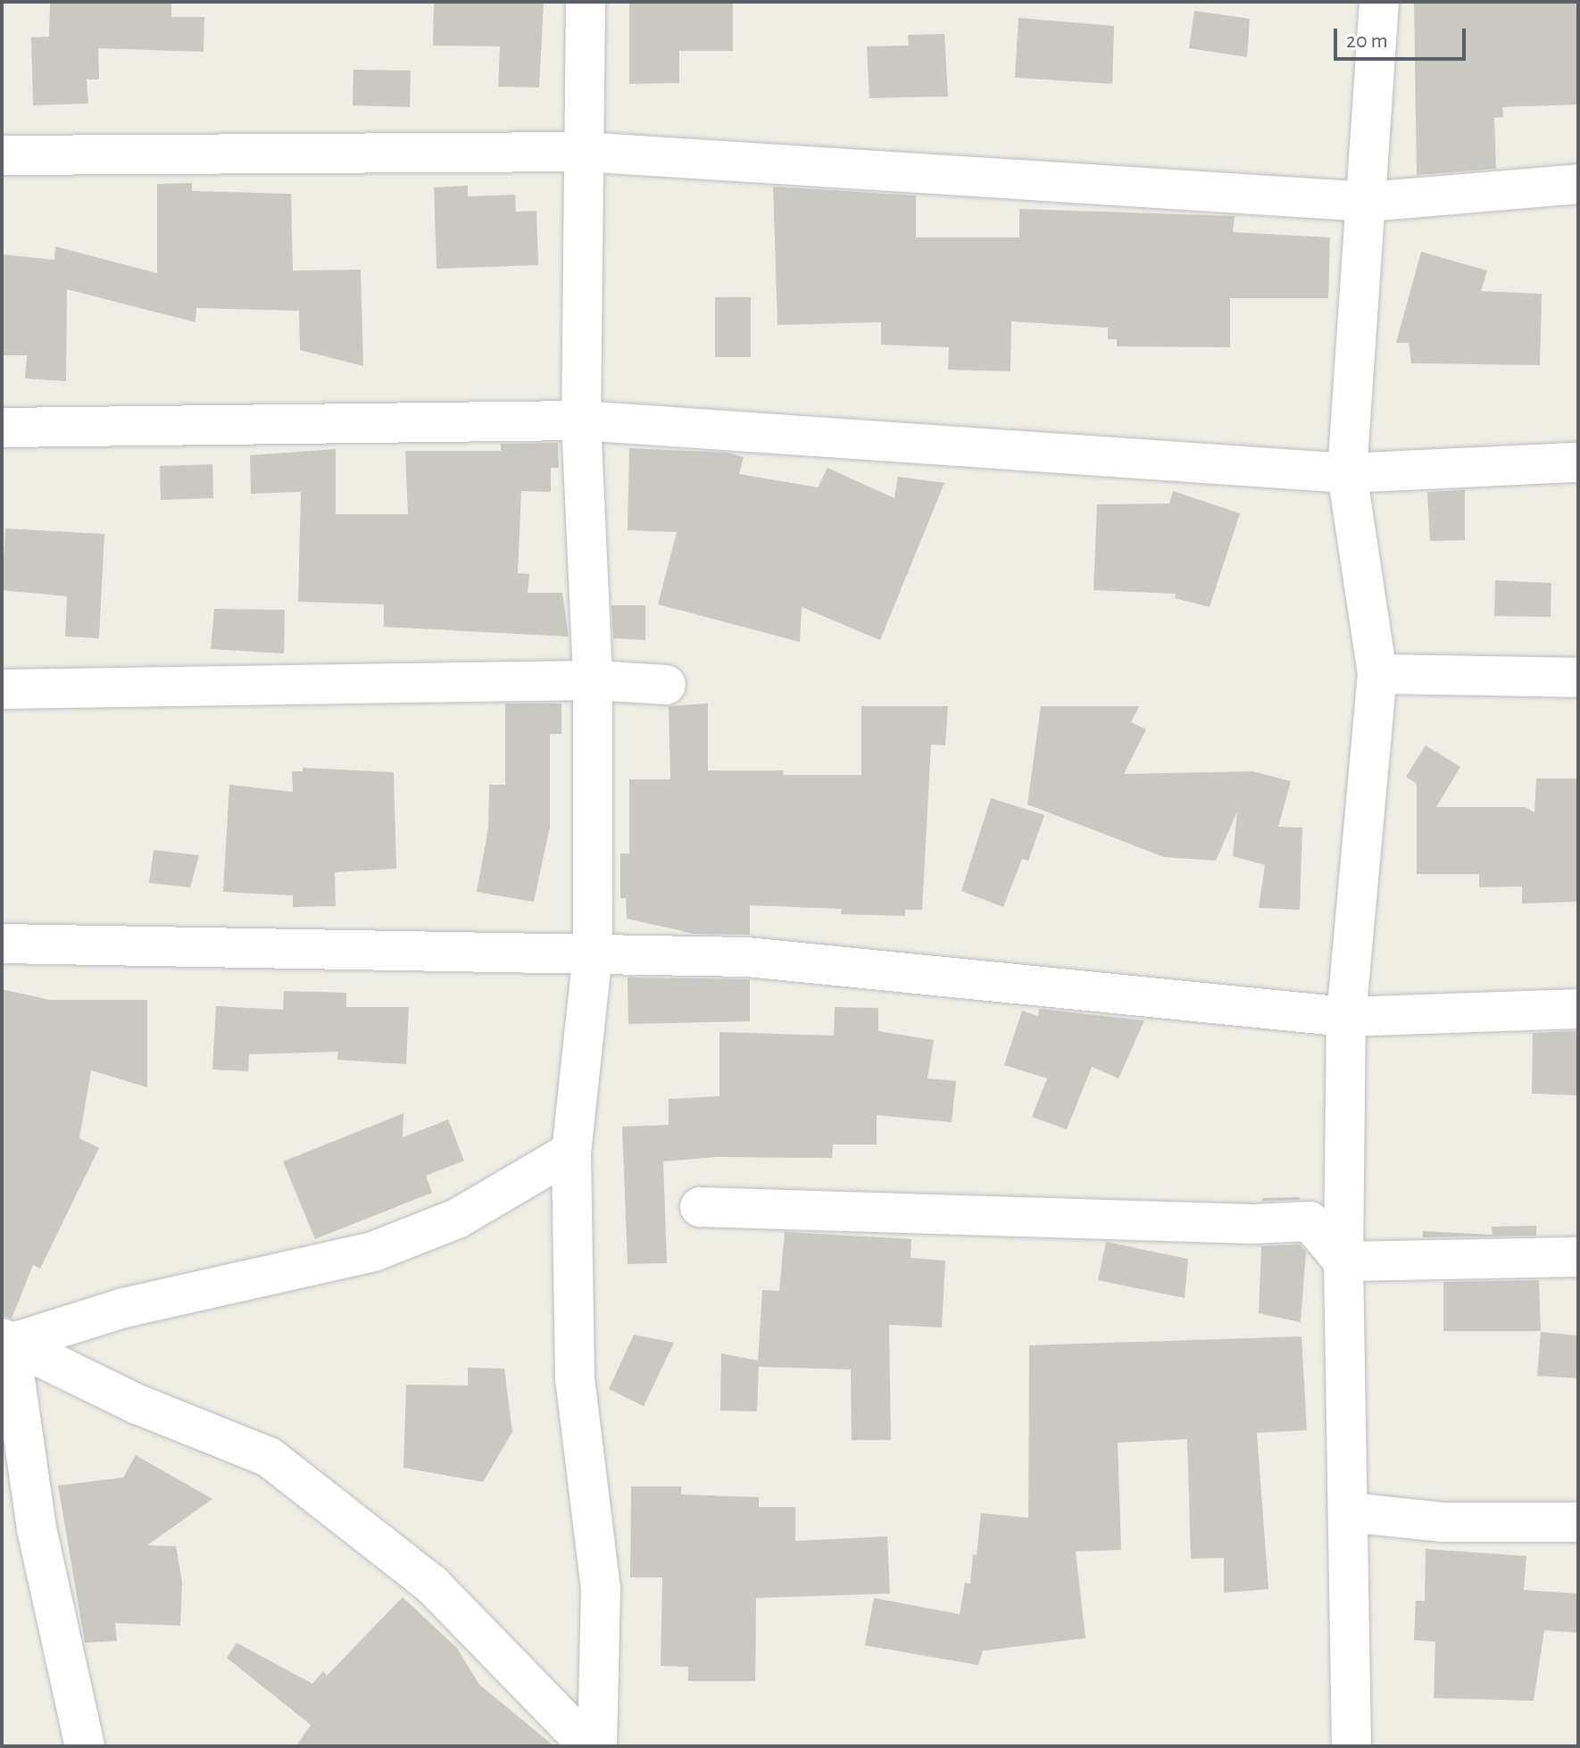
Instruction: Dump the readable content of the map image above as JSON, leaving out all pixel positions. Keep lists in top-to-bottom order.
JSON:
{
  "scale_bar": "20 m"
}
